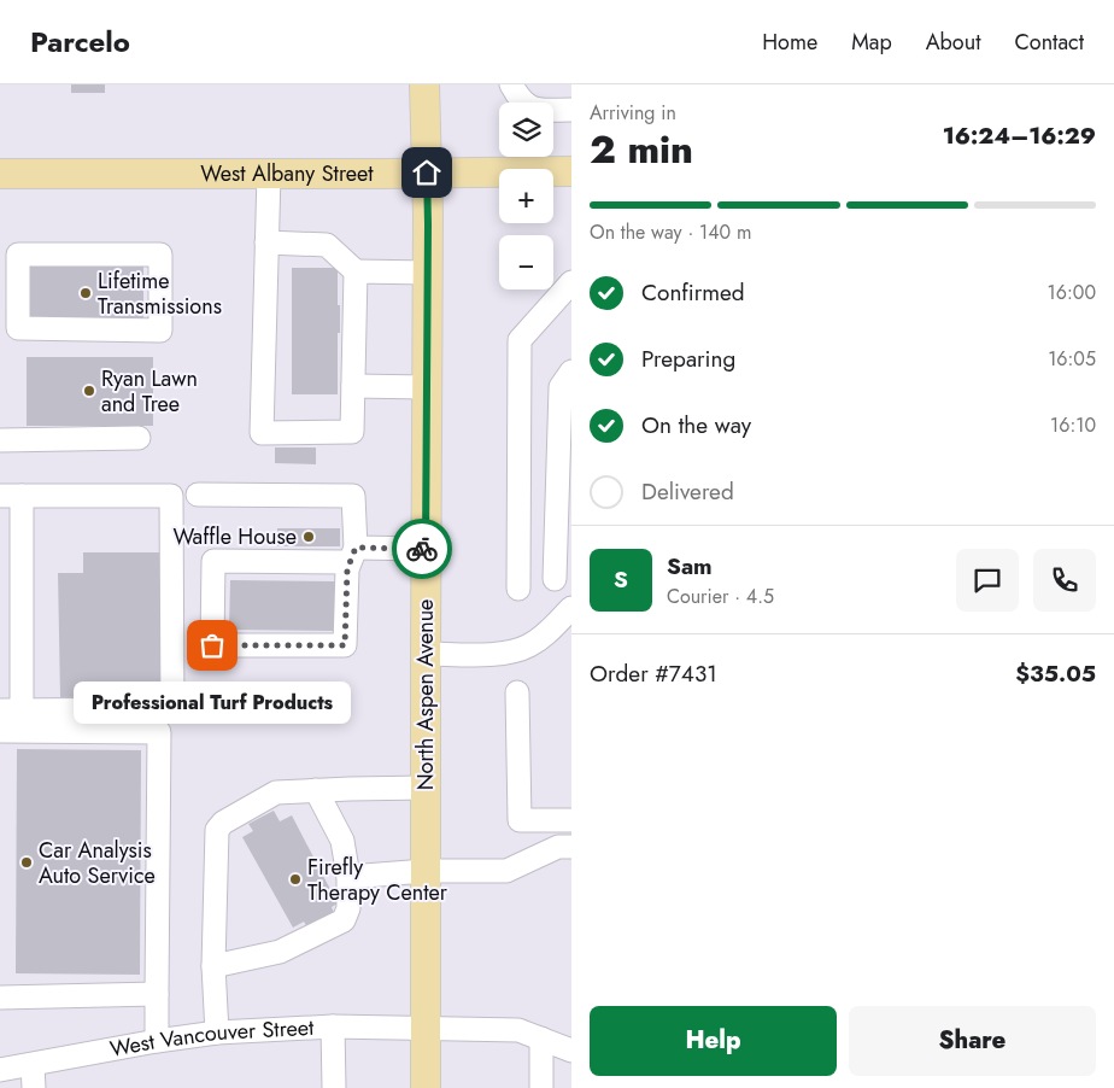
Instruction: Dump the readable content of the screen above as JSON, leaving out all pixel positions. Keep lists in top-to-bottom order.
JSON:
{
  "streets": {
    "main road": ["West Albany Street", "North Aspen Avenue"],
    "street": ["West Vancouver Street"]
  },
  "crossings": [
    ["West Albany Street", "North Aspen Avenue"],
    ["North Aspen Avenue", "West Vancouver Street"]
  ],
  "places": [
    "Lifetime Transmissions",
    "Ryan Lawn and Tree",
    "Waffle House",
    "Professional Turf Products",
    "Car Analysis Auto Service",
    "Firefly Therapy Center"
  ],
  "page": {
    "header": "Parcelo",
    "nav": [
      "Home",
      "Map",
      "About",
      "Contact"
    ],
    "heading": ["2 min", "Arriving in", "16:24–16:29"],
    "panel": [
      "Sam",
      "Courier · 4.5",
      "Order #7431",
      "$35.05"
    ],
    "map_buttons": ["+", "−"],
    "bar": "On the way · 140 m",
    "list": [
      ["Confirmed", "16:00"],
      ["Preparing", "16:05"],
      ["On the way", "16:10"],
      "Delivered"
    ],
    "round": "S",
    "bubble": "Professional Turf Products",
    "buttons": ["Help", "Share"]
  }
}
